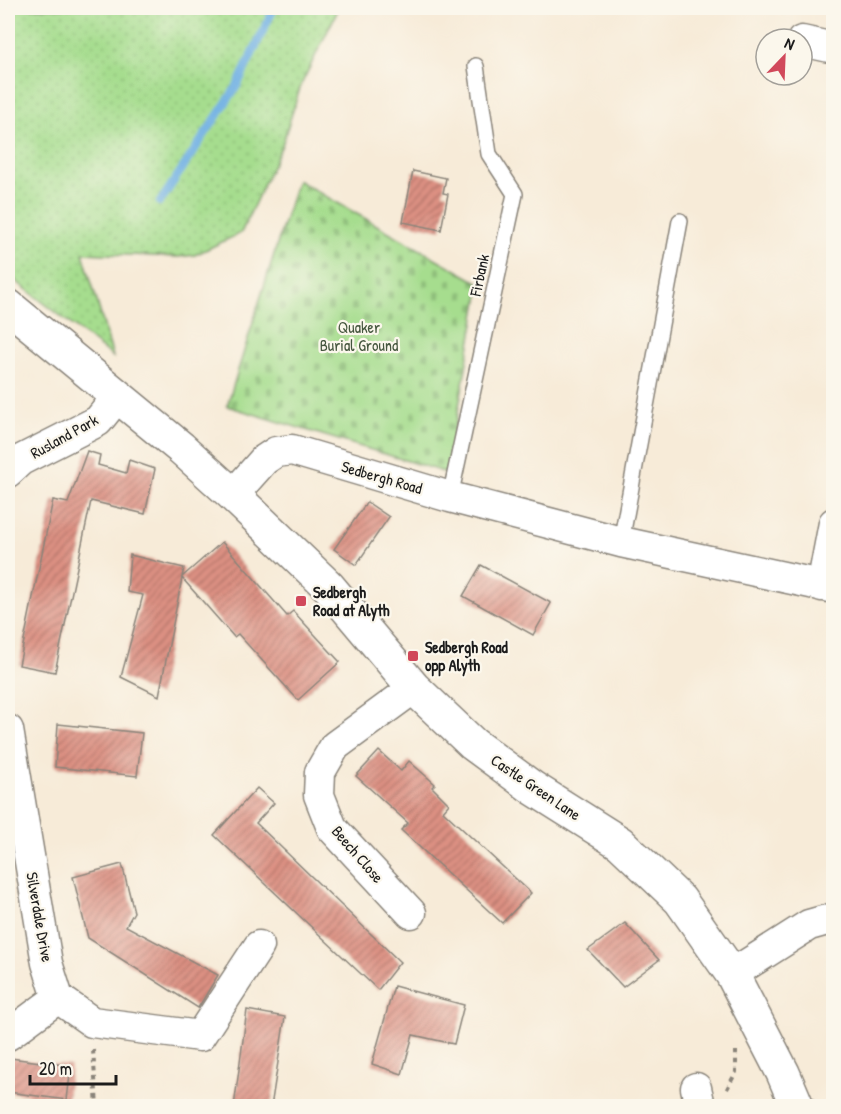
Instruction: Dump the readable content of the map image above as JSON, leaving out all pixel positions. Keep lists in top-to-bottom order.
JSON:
{
  "streets": {
    "highway": ["Castle Green Lane"],
    "street": [
      "Rusland Park",
      "Sedbergh Road",
      "Beech Close",
      "Silverdale Drive"
    ],
    "lane": ["Firbank"]
  },
  "crossings": [
    ["Firbank", "Sedbergh Road"],
    ["Sedbergh Road", "Castle Green Lane"],
    ["Castle Green Lane", "Beech Close"]
  ],
  "parks": ["Quaker Burial Ground"],
  "places": {
    "transit": ["Sedbergh Road at Alyth", "Sedbergh Road opp Alyth"]
  },
  "scale_bar": "20 m",
  "north": "top right"
}
